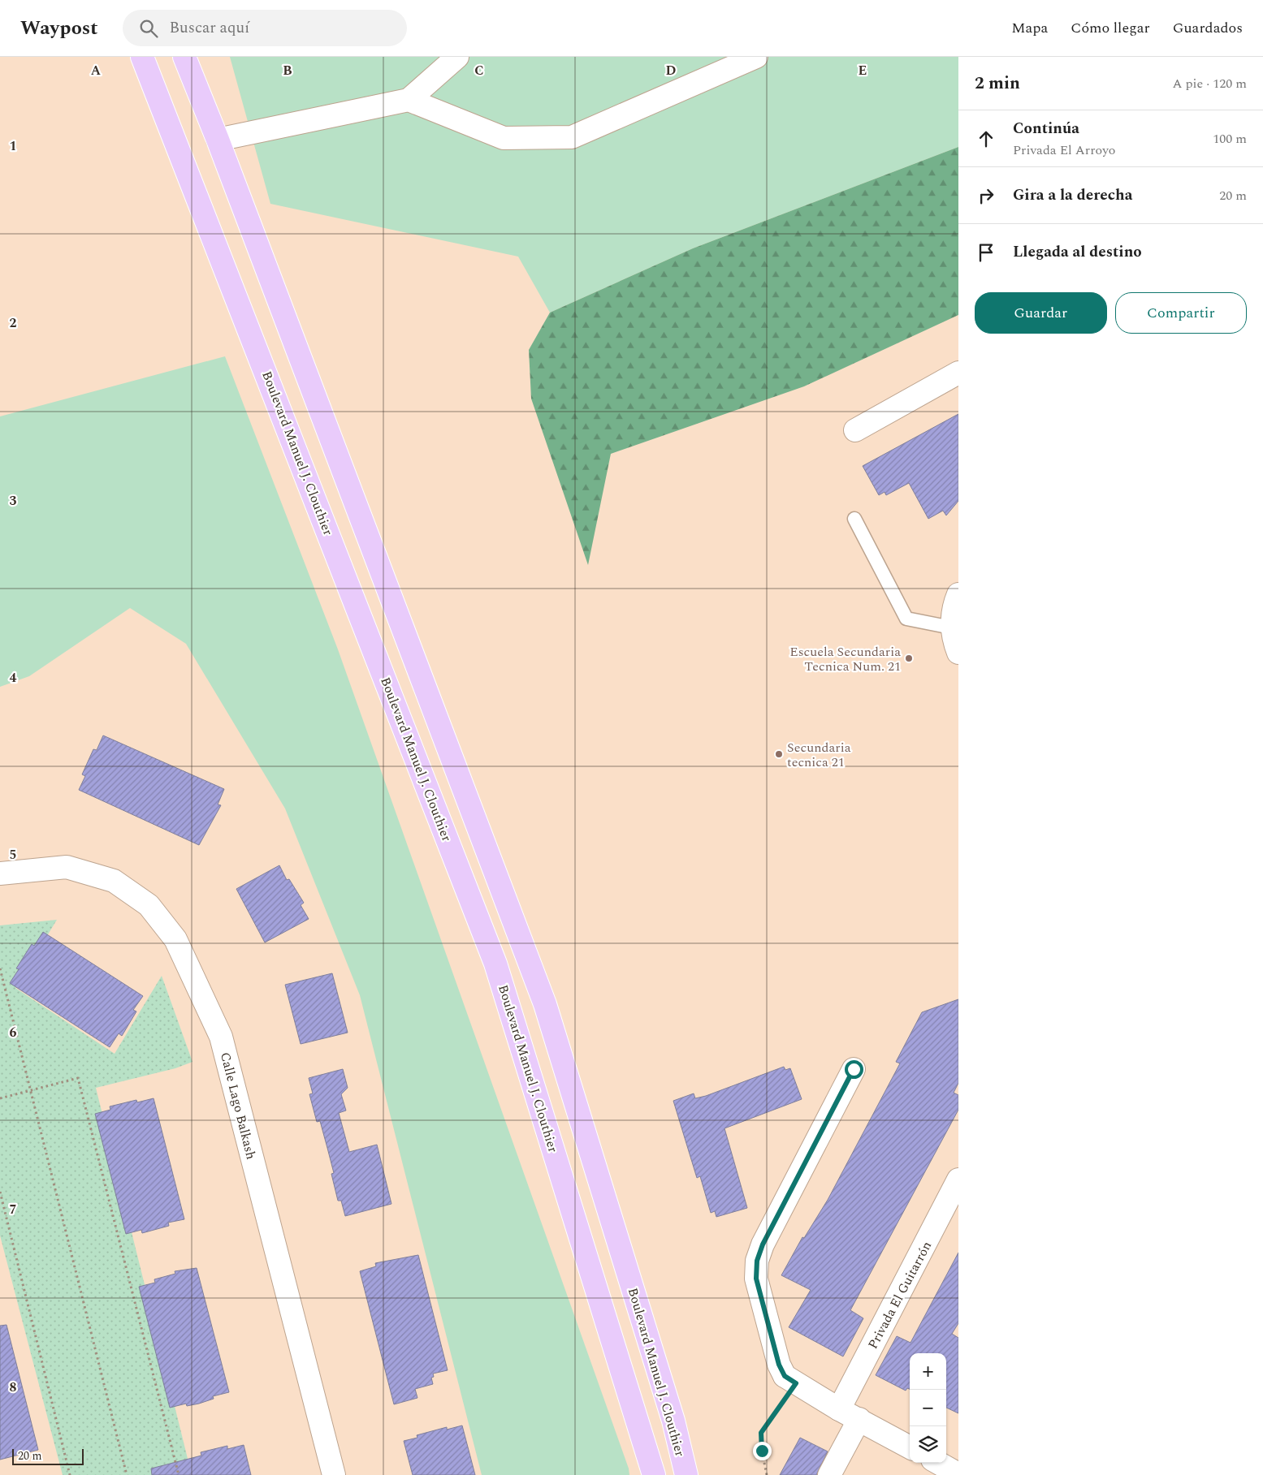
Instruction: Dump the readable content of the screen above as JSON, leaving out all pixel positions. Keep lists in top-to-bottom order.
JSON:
{
  "streets": {
    "main road": ["Boulevard Manuel J. Clouthier"],
    "street": ["Calle Lago Balkash", "Privada El Guitarrón"]
  },
  "places": ["Escuela Secundaria Tecnica Num. 21", "Secundaria tecnica 21"],
  "scale_bar": "20 m",
  "page": {
    "header": "Waypost",
    "search": "Buscar aquí",
    "nav": ["Mapa", "Cómo llegar", "Guardados"],
    "heading": ["2 min", "A pie · 120 m"],
    "list": [
      ["Continúa", "Privada El Arroyo", "100 m"],
      ["Gira a la derecha", "20 m"],
      "Llegada al destino"
    ],
    "buttons": ["Guardar", "Compartir"],
    "map_buttons": ["+", "−"],
    "scale": "20 m"
  },
  "grid": {
    "columns": [
      "A",
      "B",
      "C",
      "D",
      "E"
    ],
    "rows": [
      "1",
      "2",
      "3",
      "4",
      "5",
      "6",
      "7",
      "8"
    ]
  }
}
